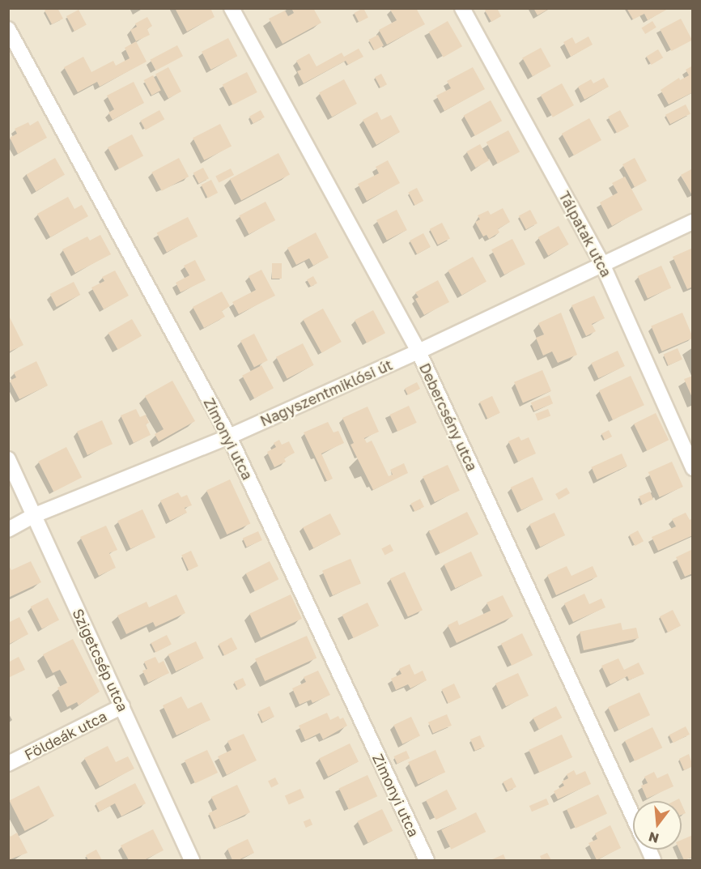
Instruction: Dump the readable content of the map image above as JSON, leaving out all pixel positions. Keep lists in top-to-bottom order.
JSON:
{
  "streets": {
    "street": [
      "Tálpatak utca",
      "Nagyszentmiklósi út",
      "Debercsény utca",
      "Zimonyi utca",
      "Szigetcsép utca",
      "Földeák utca"
    ]
  },
  "crossings": [
    ["Tálpatak utca", "Nagyszentmiklósi út"],
    ["Nagyszentmiklósi út", "Debercsény utca"],
    ["Nagyszentmiklósi út", "Zimonyi utca"],
    ["Nagyszentmiklósi út", "Szigetcsép utca"],
    ["Szigetcsép utca", "Földeák utca"]
  ],
  "north": "bottom"
}
